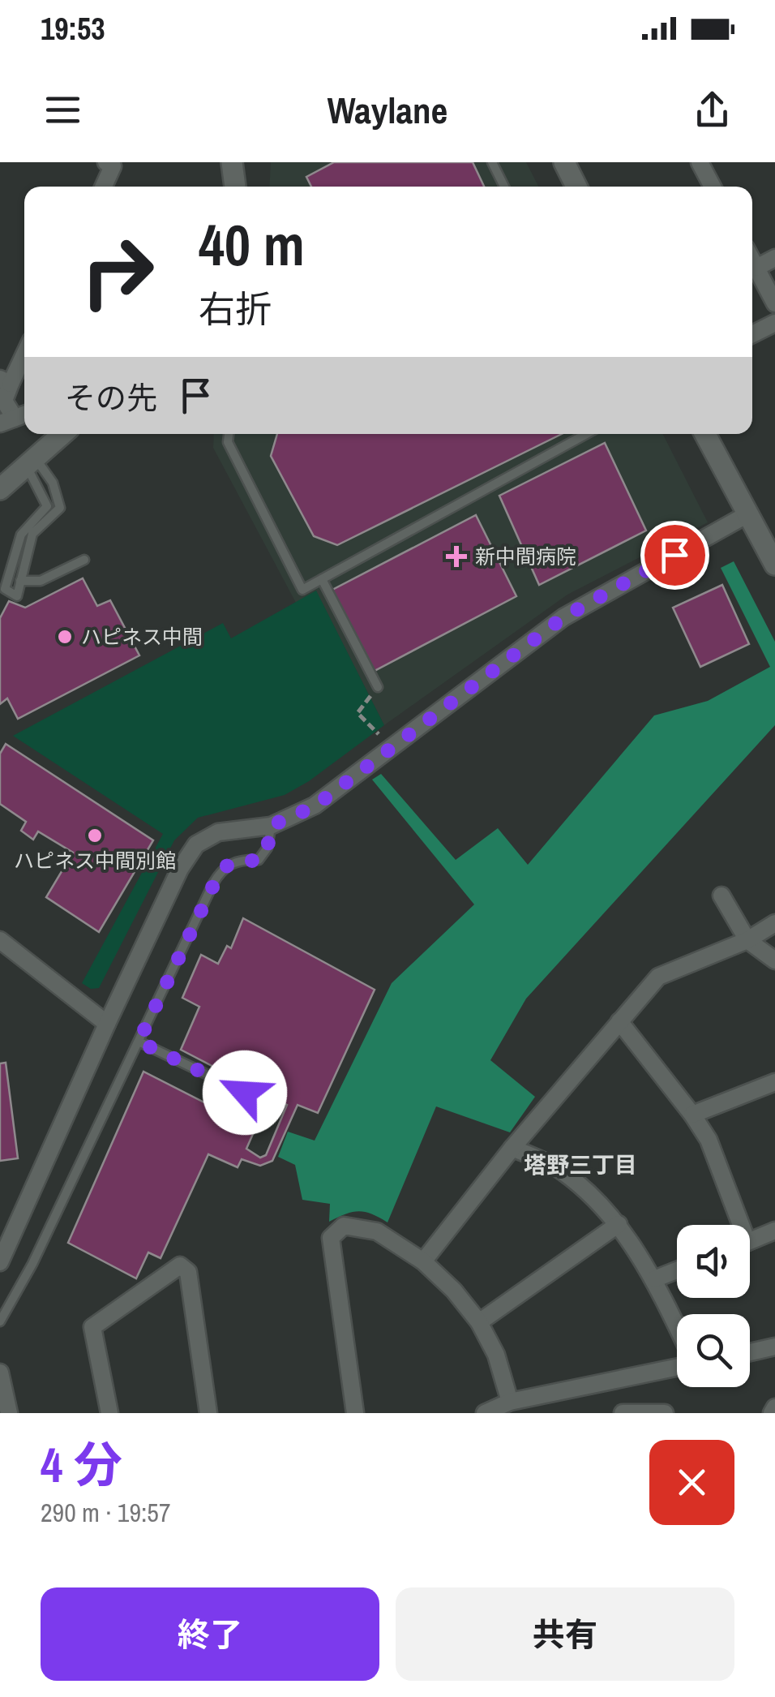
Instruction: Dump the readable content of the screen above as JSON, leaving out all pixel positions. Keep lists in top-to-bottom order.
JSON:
{
  "districts": ["塔野三丁目"],
  "places": {
    "health": ["新中間病院"],
    "other": ["ハピネス中間", "ハピネス中間別館"]
  },
  "page": {
    "status": "19:53",
    "header": "Waylane",
    "turn": ["40 m", "右折"],
    "then": "その先",
    "heading": ["4 分", "290 m · 19:57"],
    "buttons": ["終了", "共有"]
  }
}
